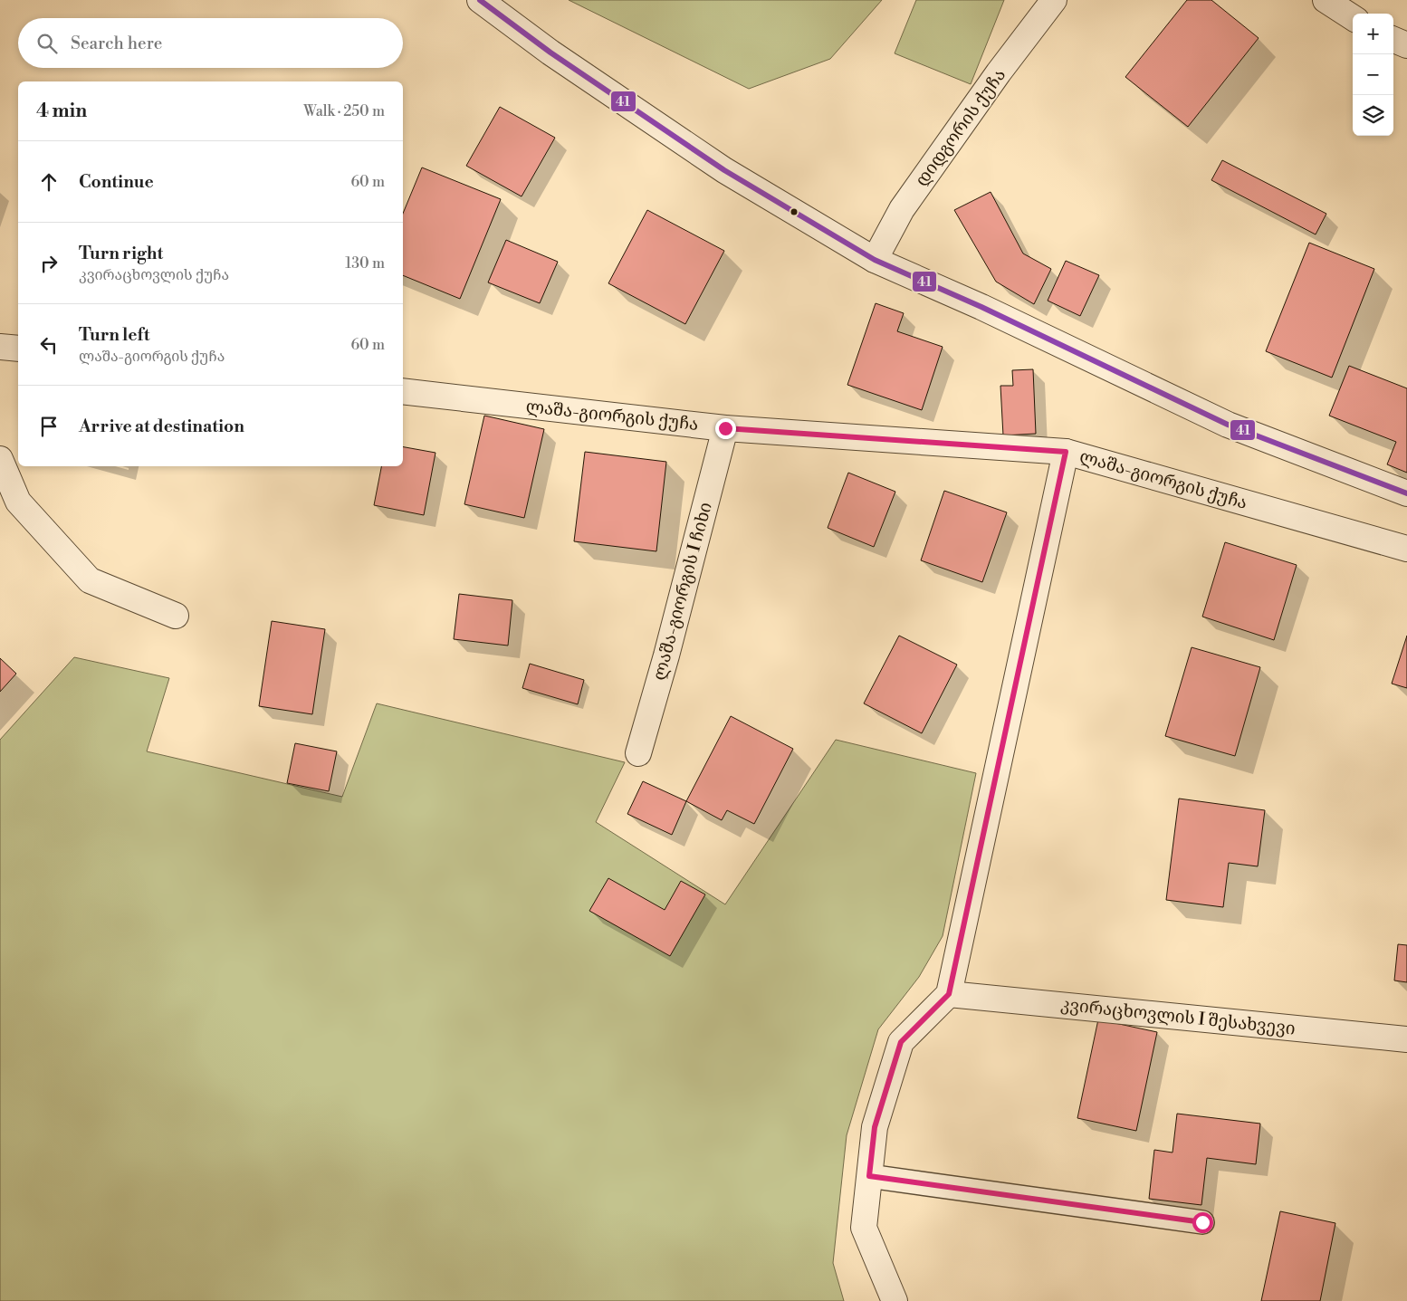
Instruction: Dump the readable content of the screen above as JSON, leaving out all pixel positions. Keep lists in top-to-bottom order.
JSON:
{
  "streets": {
    "street": [
      "დიდგორის ქუჩა",
      "ლაშა-გიორგის ქუჩა",
      "ლაშა-გიორგის I ჩიხი",
      "კვირაცხოვლის I შესახვევი"
    ]
  },
  "crossings": [
    ["ლაშა-გიორგის ქუჩა", "ლაშა-გიორგის I ჩიხი"]
  ],
  "lines": ["transit line 41"],
  "page": {
    "map_buttons": ["+", "−"],
    "search": "Search here",
    "heading": ["4 min", "Walk · 250 m"],
    "list": [
      ["Continue", "60 m"],
      ["Turn right", "კვირაცხოვლის ქუჩა", "130 m"],
      ["Turn left", "ლაშა-გიორგის ქუჩა", "60 m"],
      "Arrive at destination"
    ]
  }
}
